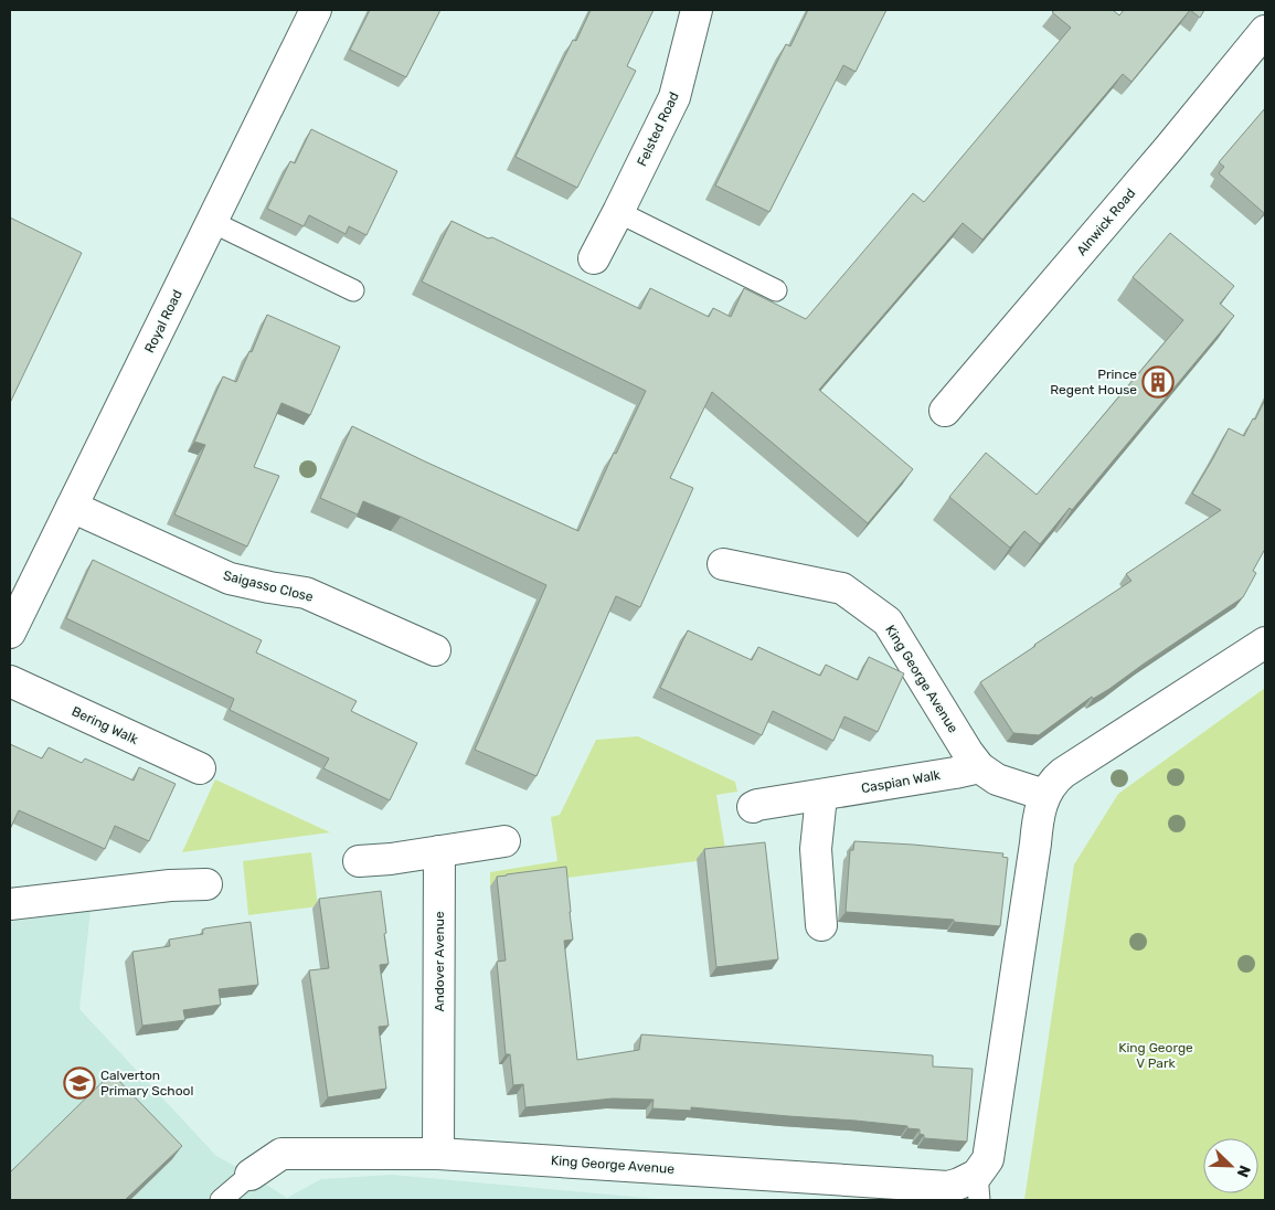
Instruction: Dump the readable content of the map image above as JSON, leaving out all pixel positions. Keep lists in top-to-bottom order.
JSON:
{
  "streets": {
    "street": [
      "Felsted Road",
      "Alnwick Road",
      "Royal Road",
      "Saigasso Close",
      "King George Avenue",
      "Bering Walk",
      "Caspian Walk",
      "Andover Avenue"
    ]
  },
  "crossings": [
    ["Royal Road", "Saigasso Close"],
    ["King George Avenue", "Caspian Walk"],
    ["King George Avenue", "Andover Avenue"]
  ],
  "parks": ["King George V Park"],
  "places": {
    "building": ["Prince Regent House"],
    "school or university": ["Calverton Primary School"]
  },
  "north": "bottom right"
}
